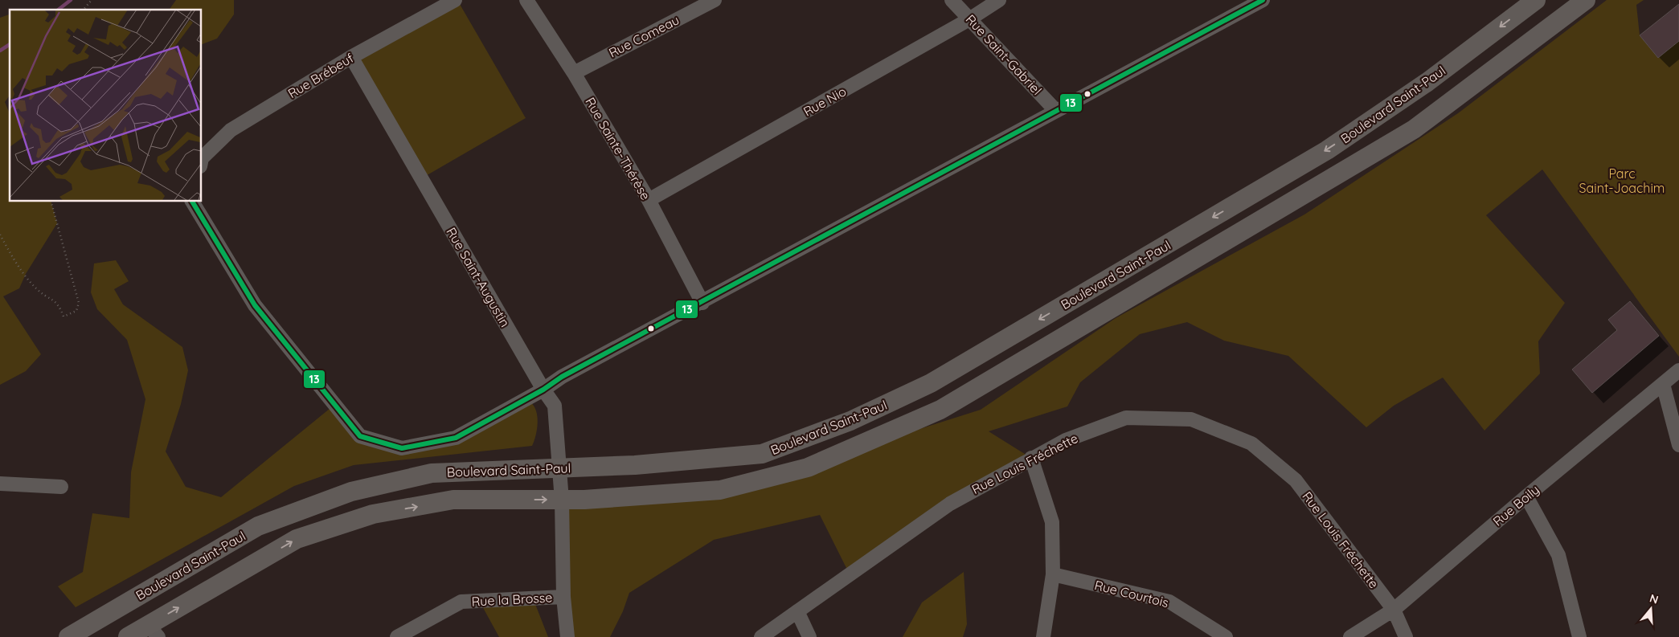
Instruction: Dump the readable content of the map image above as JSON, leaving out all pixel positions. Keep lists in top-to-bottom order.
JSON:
{
  "streets": {
    "main road": ["Boulevard Saint-Paul"],
    "street": [
      "Rue Comeau",
      "Rue Saint-Gabriel",
      "Rue Brébeuf",
      "Rue Nio",
      "Rue Sainte-Thérèse",
      "Rue Saint-Augustin",
      "Rue Louis Fréchette",
      "Rue Boily",
      "Rue Courtois",
      "Rue la Brosse"
    ]
  },
  "crossings": [
    ["Rue Comeau", "Rue Sainte-Thérèse"],
    ["Rue Saint-Gabriel", "Rue Nio"],
    ["Rue Brébeuf", "Rue Saint-Augustin"],
    ["Rue Nio", "Rue Sainte-Thérèse"],
    ["Boulevard Saint-Paul", "Rue Saint-Augustin"],
    ["Rue Saint-Augustin", "Rue la Brosse"],
    ["Rue Louis Fréchette", "Rue Boily"]
  ],
  "parks": ["Parc Saint-Joachim"],
  "lines": ["transit line 13"],
  "north": "top"
}
